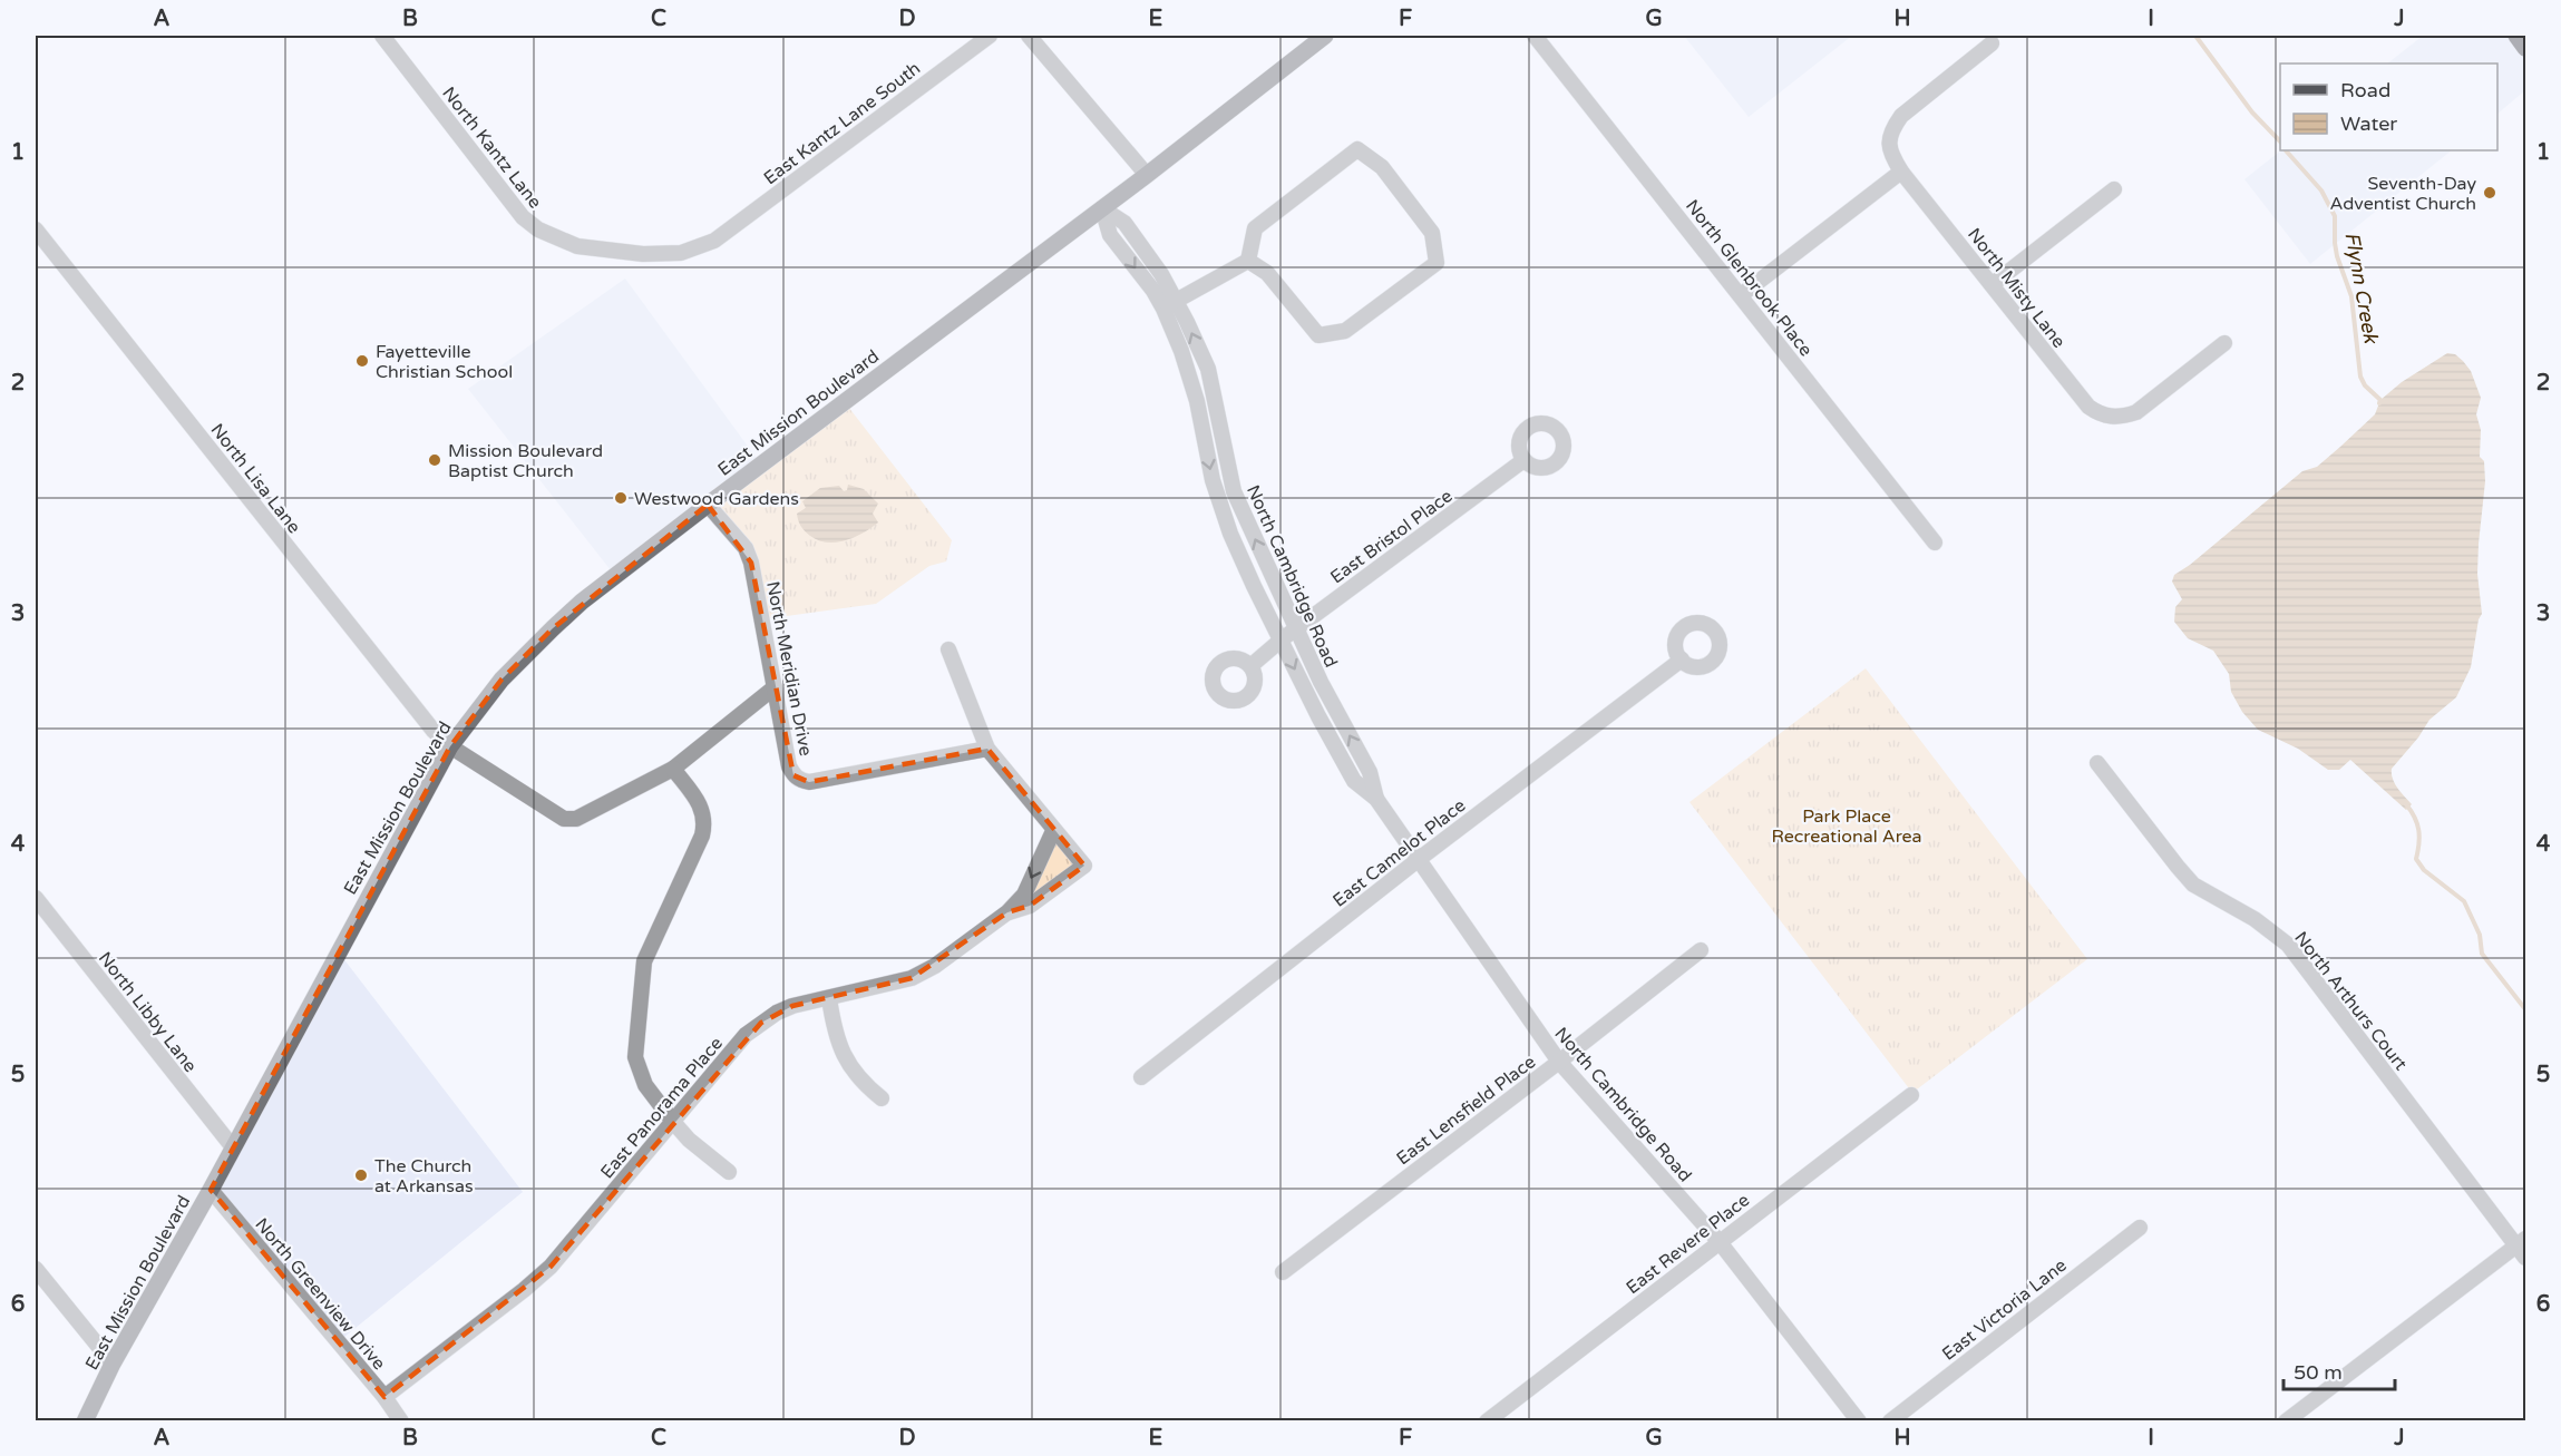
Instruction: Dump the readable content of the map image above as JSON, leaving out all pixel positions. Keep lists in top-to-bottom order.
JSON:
{
  "streets": {
    "main road": ["East Mission Boulevard"],
    "street": [
      "East Kantz Lane South",
      "North Kantz Lane",
      "North Glenbrook Place",
      "North Misty Lane",
      "North Lisa Lane",
      "East Bristol Place",
      "North Cambridge Road",
      "North Meridian Drive",
      "East Camelot Place",
      "North Arthurs Court",
      "North Libby Lane",
      "East Panorama Place",
      "East Lensfield Place",
      "East Revere Place",
      "North Greenview Drive",
      "East Victoria Lane"
    ]
  },
  "crossings": [
    ["East Kantz Lane South", "North Kantz Lane"],
    ["East Mission Boulevard", "North Lisa Lane"],
    ["East Mission Boulevard", "North Cambridge Road"],
    ["East Mission Boulevard", "North Meridian Drive"],
    ["East Mission Boulevard", "North Libby Lane"],
    ["East Mission Boulevard", "North Greenview Drive"],
    ["North Lisa Lane", "North Meridian Drive"],
    ["East Bristol Place", "North Cambridge Road"],
    ["North Cambridge Road", "East Camelot Place"],
    ["North Cambridge Road", "East Lensfield Place"],
    ["North Cambridge Road", "East Revere Place"],
    ["East Panorama Place", "North Greenview Drive"]
  ],
  "water": ["Flynn Creek"],
  "parks": ["Park Place Recreational Area"],
  "places": [
    "Seventh-Day Adventist Church",
    "Fayetteville Christian School",
    "Mission Boulevard Baptist Church",
    "Westwood Gardens",
    "The Church at Arkansas"
  ],
  "legend": ["Road", "Water"],
  "scale_bar": "50 m",
  "grid": {
    "columns": [
      "A",
      "B",
      "C",
      "D",
      "E",
      "F",
      "G",
      "H",
      "I",
      "J"
    ],
    "rows": [
      "1",
      "2",
      "3",
      "4",
      "5",
      "6"
    ]
  }
}
